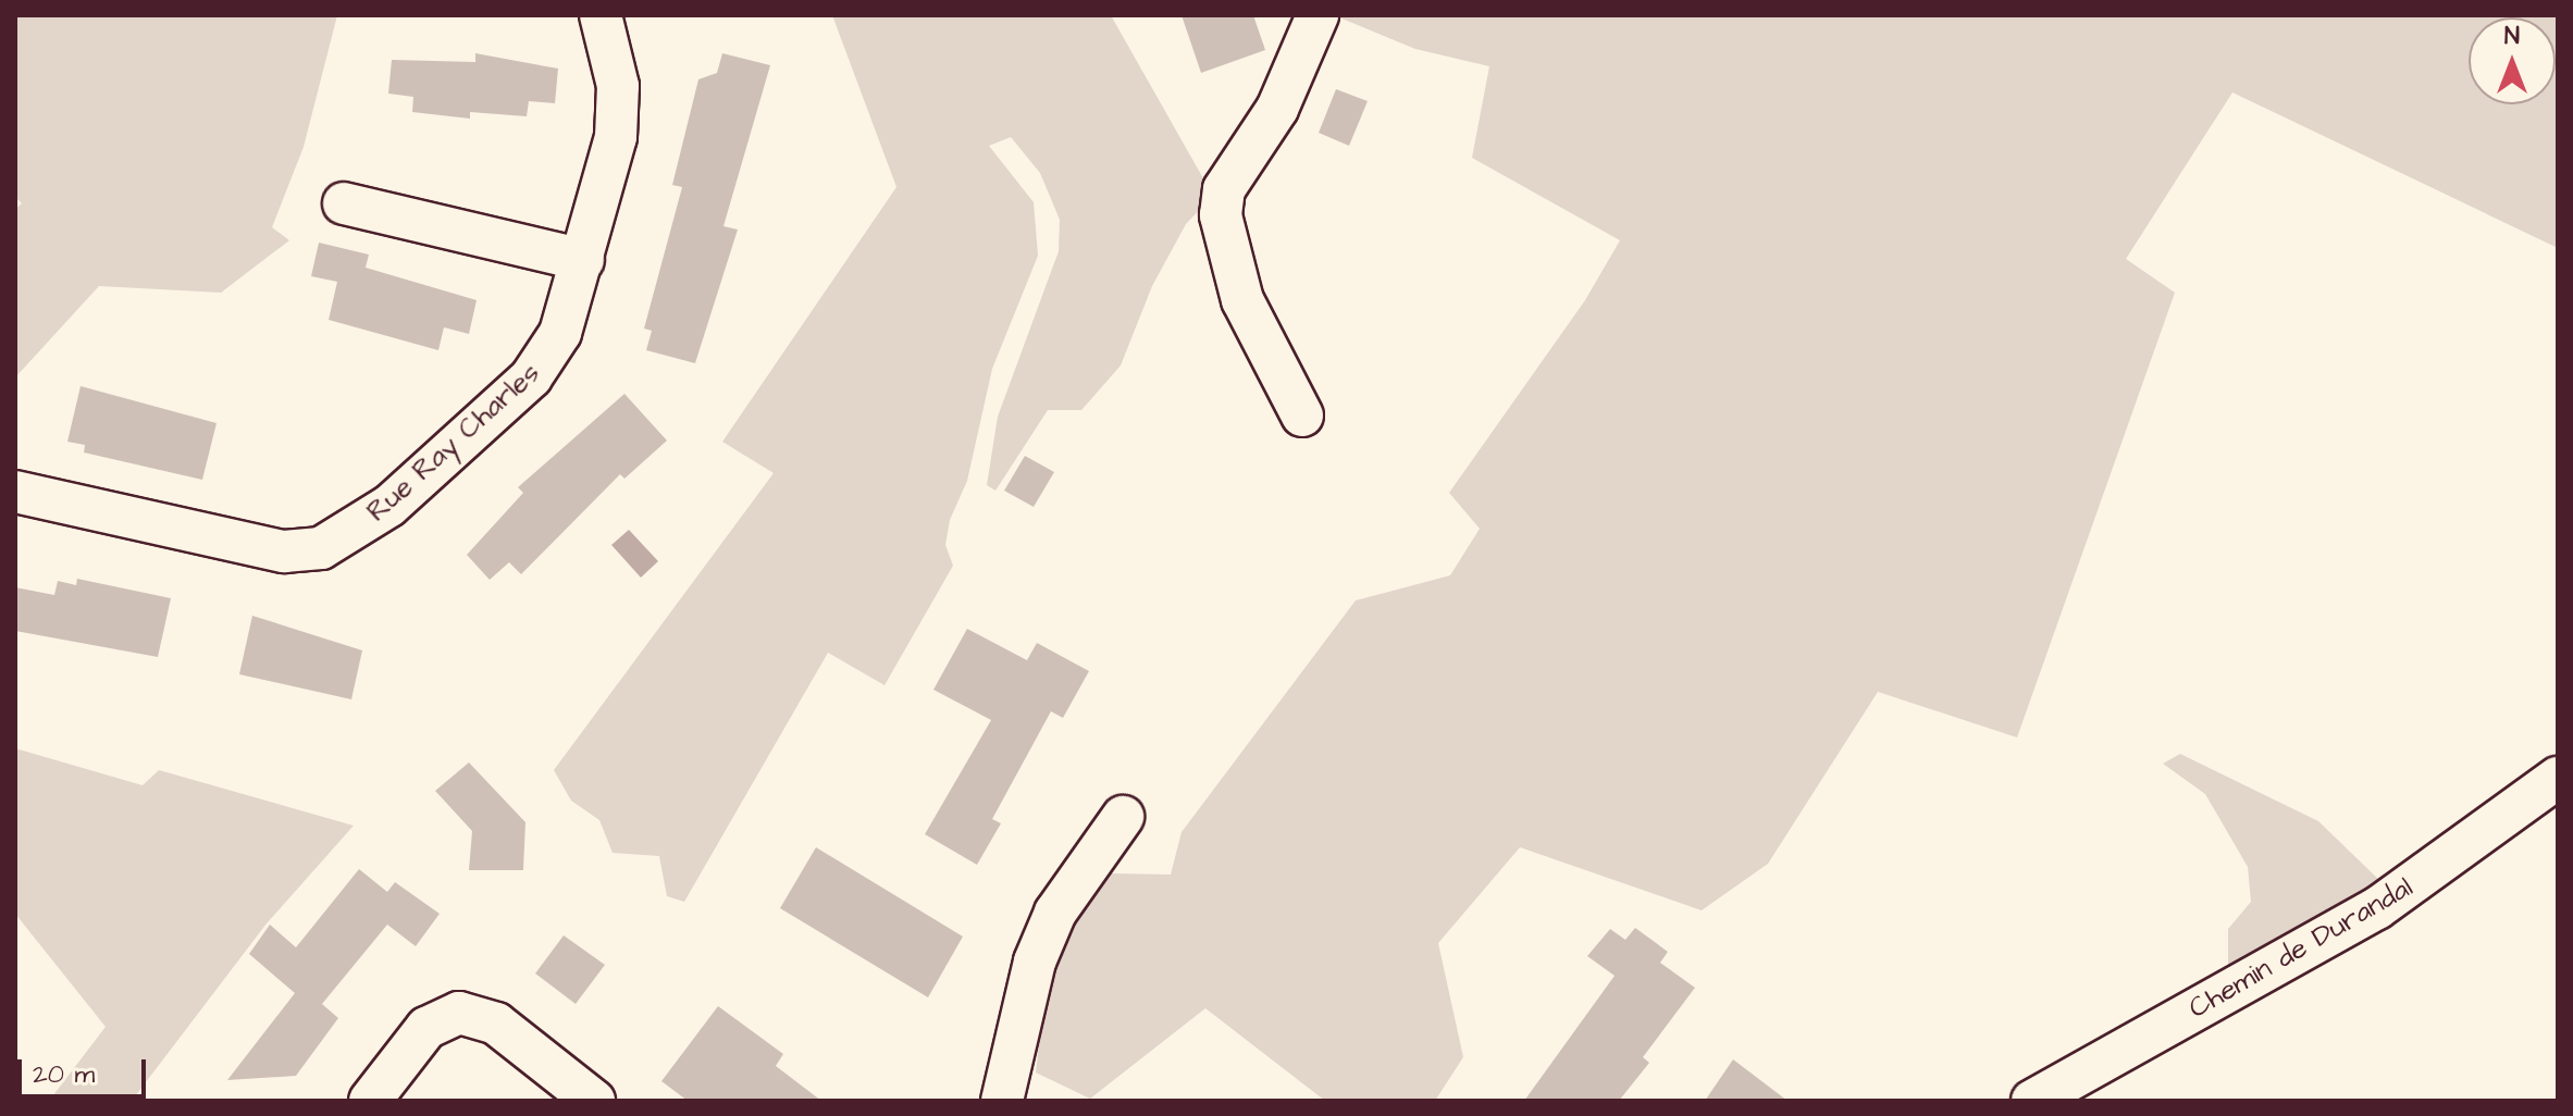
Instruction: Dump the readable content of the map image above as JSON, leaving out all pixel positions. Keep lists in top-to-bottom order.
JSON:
{
  "streets": {
    "street": ["Rue Ray Charles", "Chemin de Durandal"]
  },
  "scale_bar": "20 m",
  "north": "top"
}
